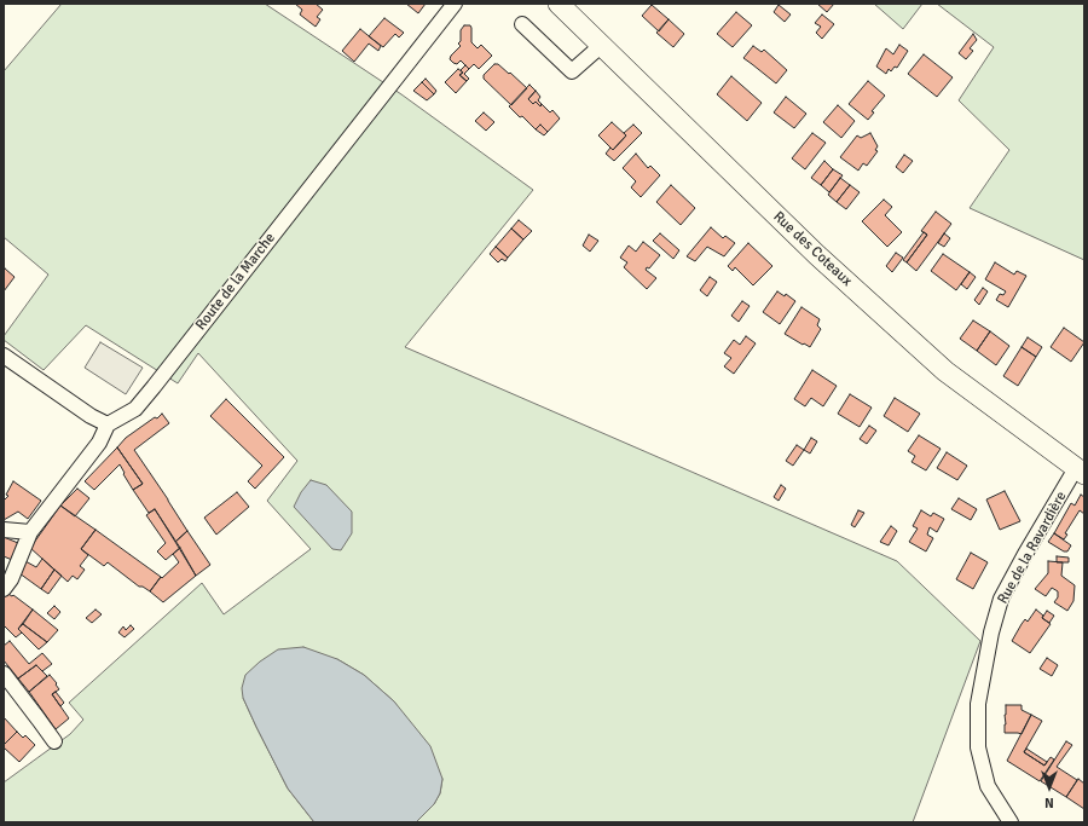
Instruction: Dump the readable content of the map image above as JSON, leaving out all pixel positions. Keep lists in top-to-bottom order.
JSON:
{
  "streets": {
    "street": ["Rue des Coteaux", "Route de la Marche", "Rue de la Ravardière"]
  },
  "crossings": [
    ["Rue des Coteaux", "Rue de la Ravardière"]
  ],
  "north": "bottom"
}
